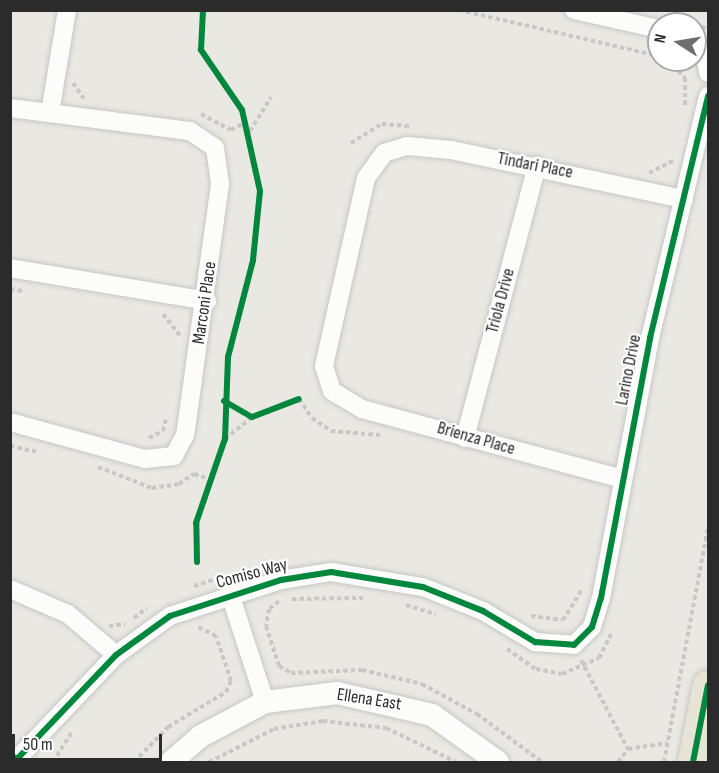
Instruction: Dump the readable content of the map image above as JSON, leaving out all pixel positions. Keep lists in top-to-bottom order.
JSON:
{
  "streets": {
    "street": [
      "Tindari Place",
      "Triola Drive",
      "Marconi Place",
      "Larino Drive",
      "Brienza Place",
      "Comiso Way",
      "Ellena East"
    ]
  },
  "crossings": [
    ["Tindari Place", "Triola Drive"],
    ["Tindari Place", "Larino Drive"],
    ["Tindari Place", "Brienza Place"],
    ["Triola Drive", "Brienza Place"],
    ["Larino Drive", "Brienza Place"],
    ["Larino Drive", "Comiso Way"]
  ],
  "scale_bar": "50 m",
  "north": "left"
}
